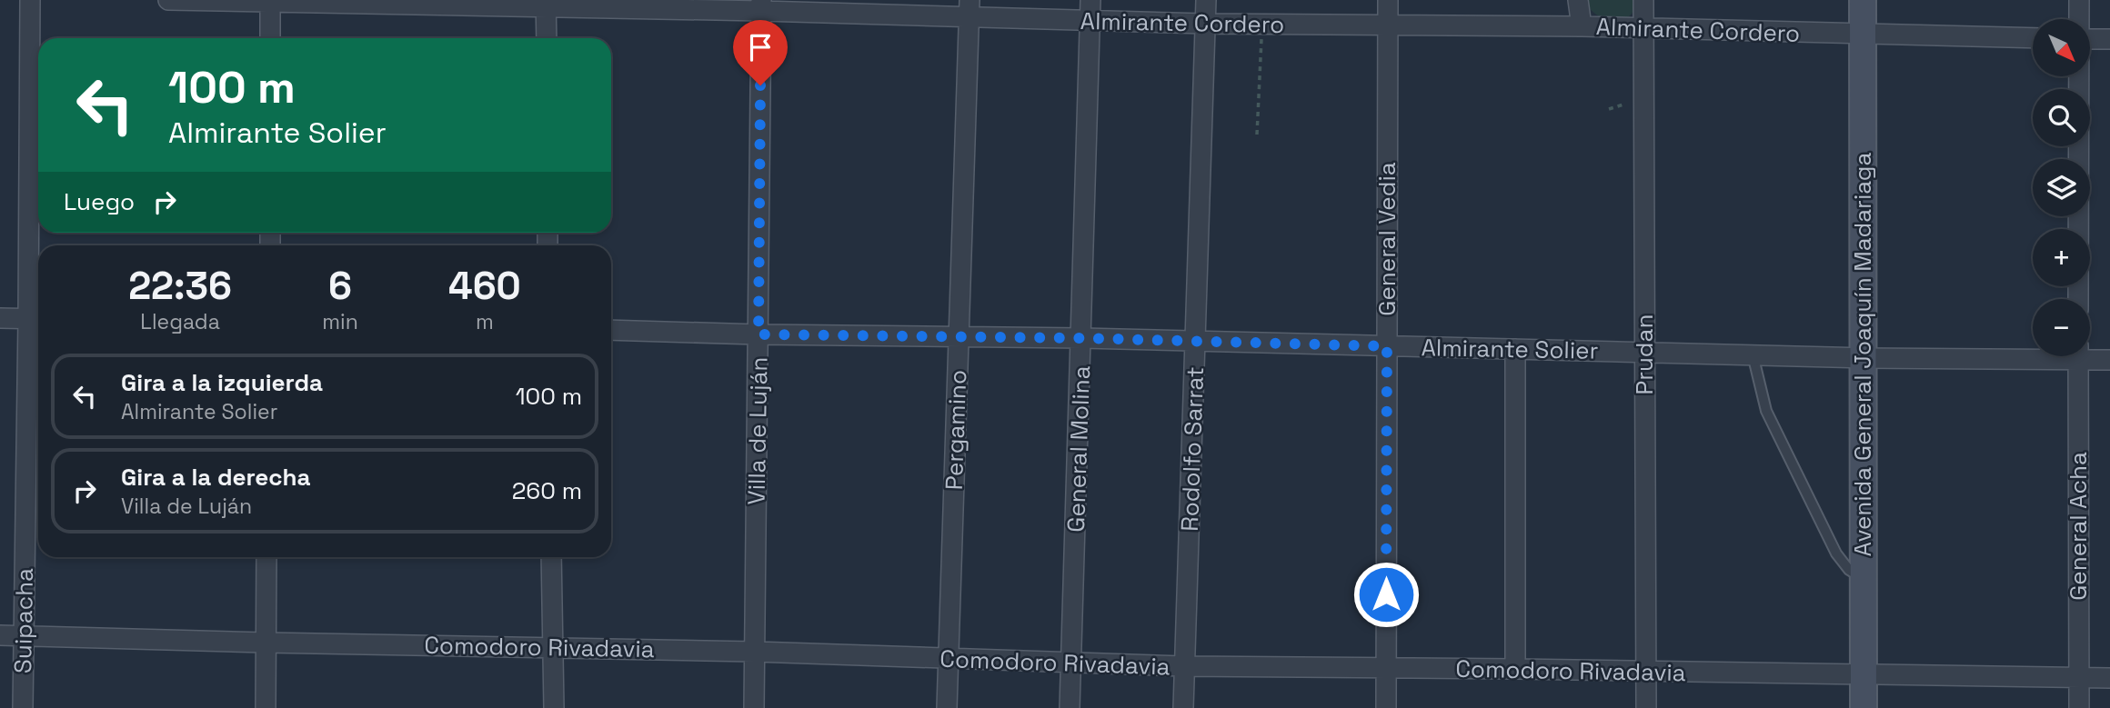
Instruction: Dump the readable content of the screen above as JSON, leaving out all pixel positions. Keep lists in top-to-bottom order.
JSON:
{
  "streets": {
    "main road": ["Avenida General Joaquín Madariaga"],
    "street": [
      "Almirante Cordero",
      "General Vedia",
      "Almirante Solier",
      "Prudan",
      "Pergamino",
      "Villa de Luján",
      "General Molina",
      "Rodolfo Sarrat",
      "General Acha",
      "Suipacha",
      "Comodoro Rivadavia"
    ]
  },
  "crossings": [
    ["Almirante Cordero", "General Vedia"],
    ["Almirante Cordero", "Prudan"],
    ["Almirante Cordero", "Avenida General Joaquín Madariaga"],
    ["Almirante Cordero", "Pergamino"],
    ["Almirante Cordero", "Villa de Luján"],
    ["Almirante Cordero", "General Molina"],
    ["Almirante Cordero", "Rodolfo Sarrat"],
    ["General Vedia", "Almirante Solier"],
    ["General Vedia", "Comodoro Rivadavia"],
    ["Almirante Solier", "Prudan"],
    ["Almirante Solier", "Avenida General Joaquín Madariaga"],
    ["Almirante Solier", "Pergamino"],
    ["Almirante Solier", "Villa de Luján"],
    ["Almirante Solier", "General Molina"],
    ["Almirante Solier", "Rodolfo Sarrat"],
    ["Prudan", "Comodoro Rivadavia"],
    ["Avenida General Joaquín Madariaga", "Comodoro Rivadavia"],
    ["Pergamino", "Comodoro Rivadavia"],
    ["Villa de Luján", "Comodoro Rivadavia"],
    ["General Molina", "Comodoro Rivadavia"],
    ["Rodolfo Sarrat", "Comodoro Rivadavia"],
    ["General Acha", "Comodoro Rivadavia"],
    ["Suipacha", "Comodoro Rivadavia"]
  ],
  "north": "bottom right",
  "page": {
    "map_buttons": ["+", "−"],
    "turn": ["100 m", "Almirante Solier"],
    "then": "Luego",
    "eta": [
      "22:36",
      "Llegada",
      "6",
      "min",
      "460",
      "m"
    ],
    "list": [
      {
        "name": "Gira a la izquierda",
        "note": "Almirante Solier",
        "value": "100 m"
      },
      {
        "name": "Gira a la derecha",
        "note": "Villa de Luján",
        "value": "260 m"
      }
    ]
  }
}
